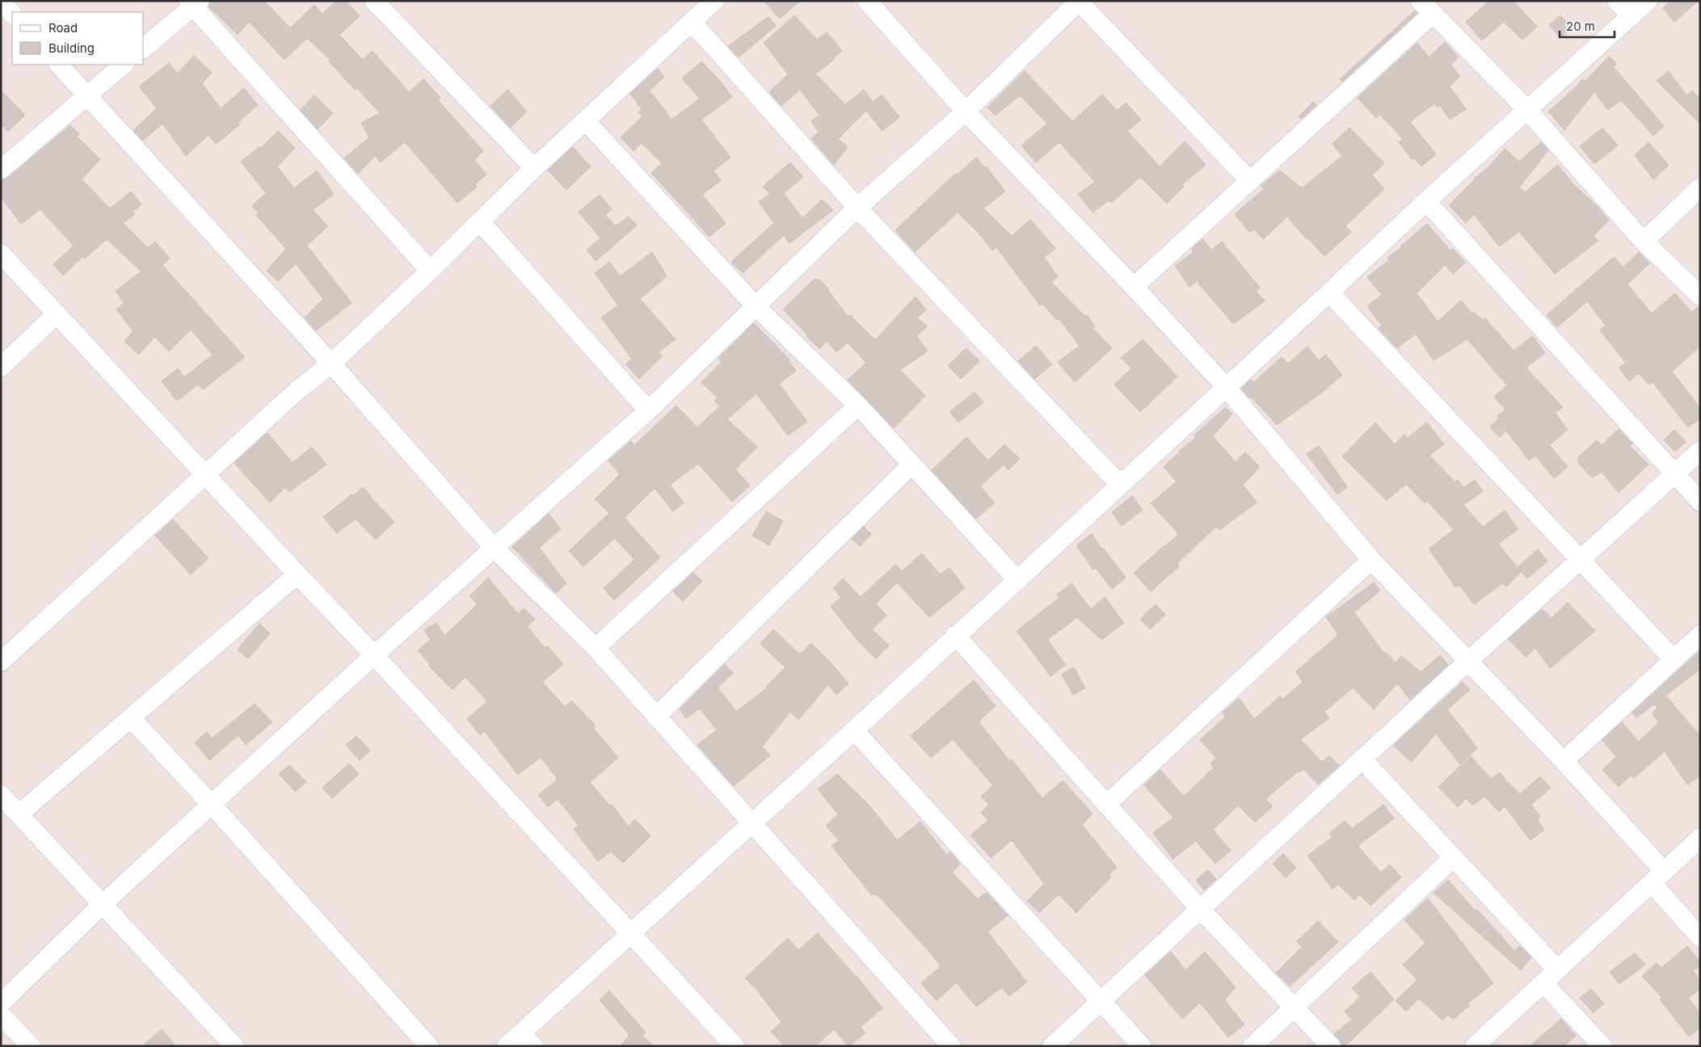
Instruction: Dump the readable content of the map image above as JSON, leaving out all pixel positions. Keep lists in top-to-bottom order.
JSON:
{
  "legend": ["Road", "Building"],
  "scale_bar": "20 m"
}
